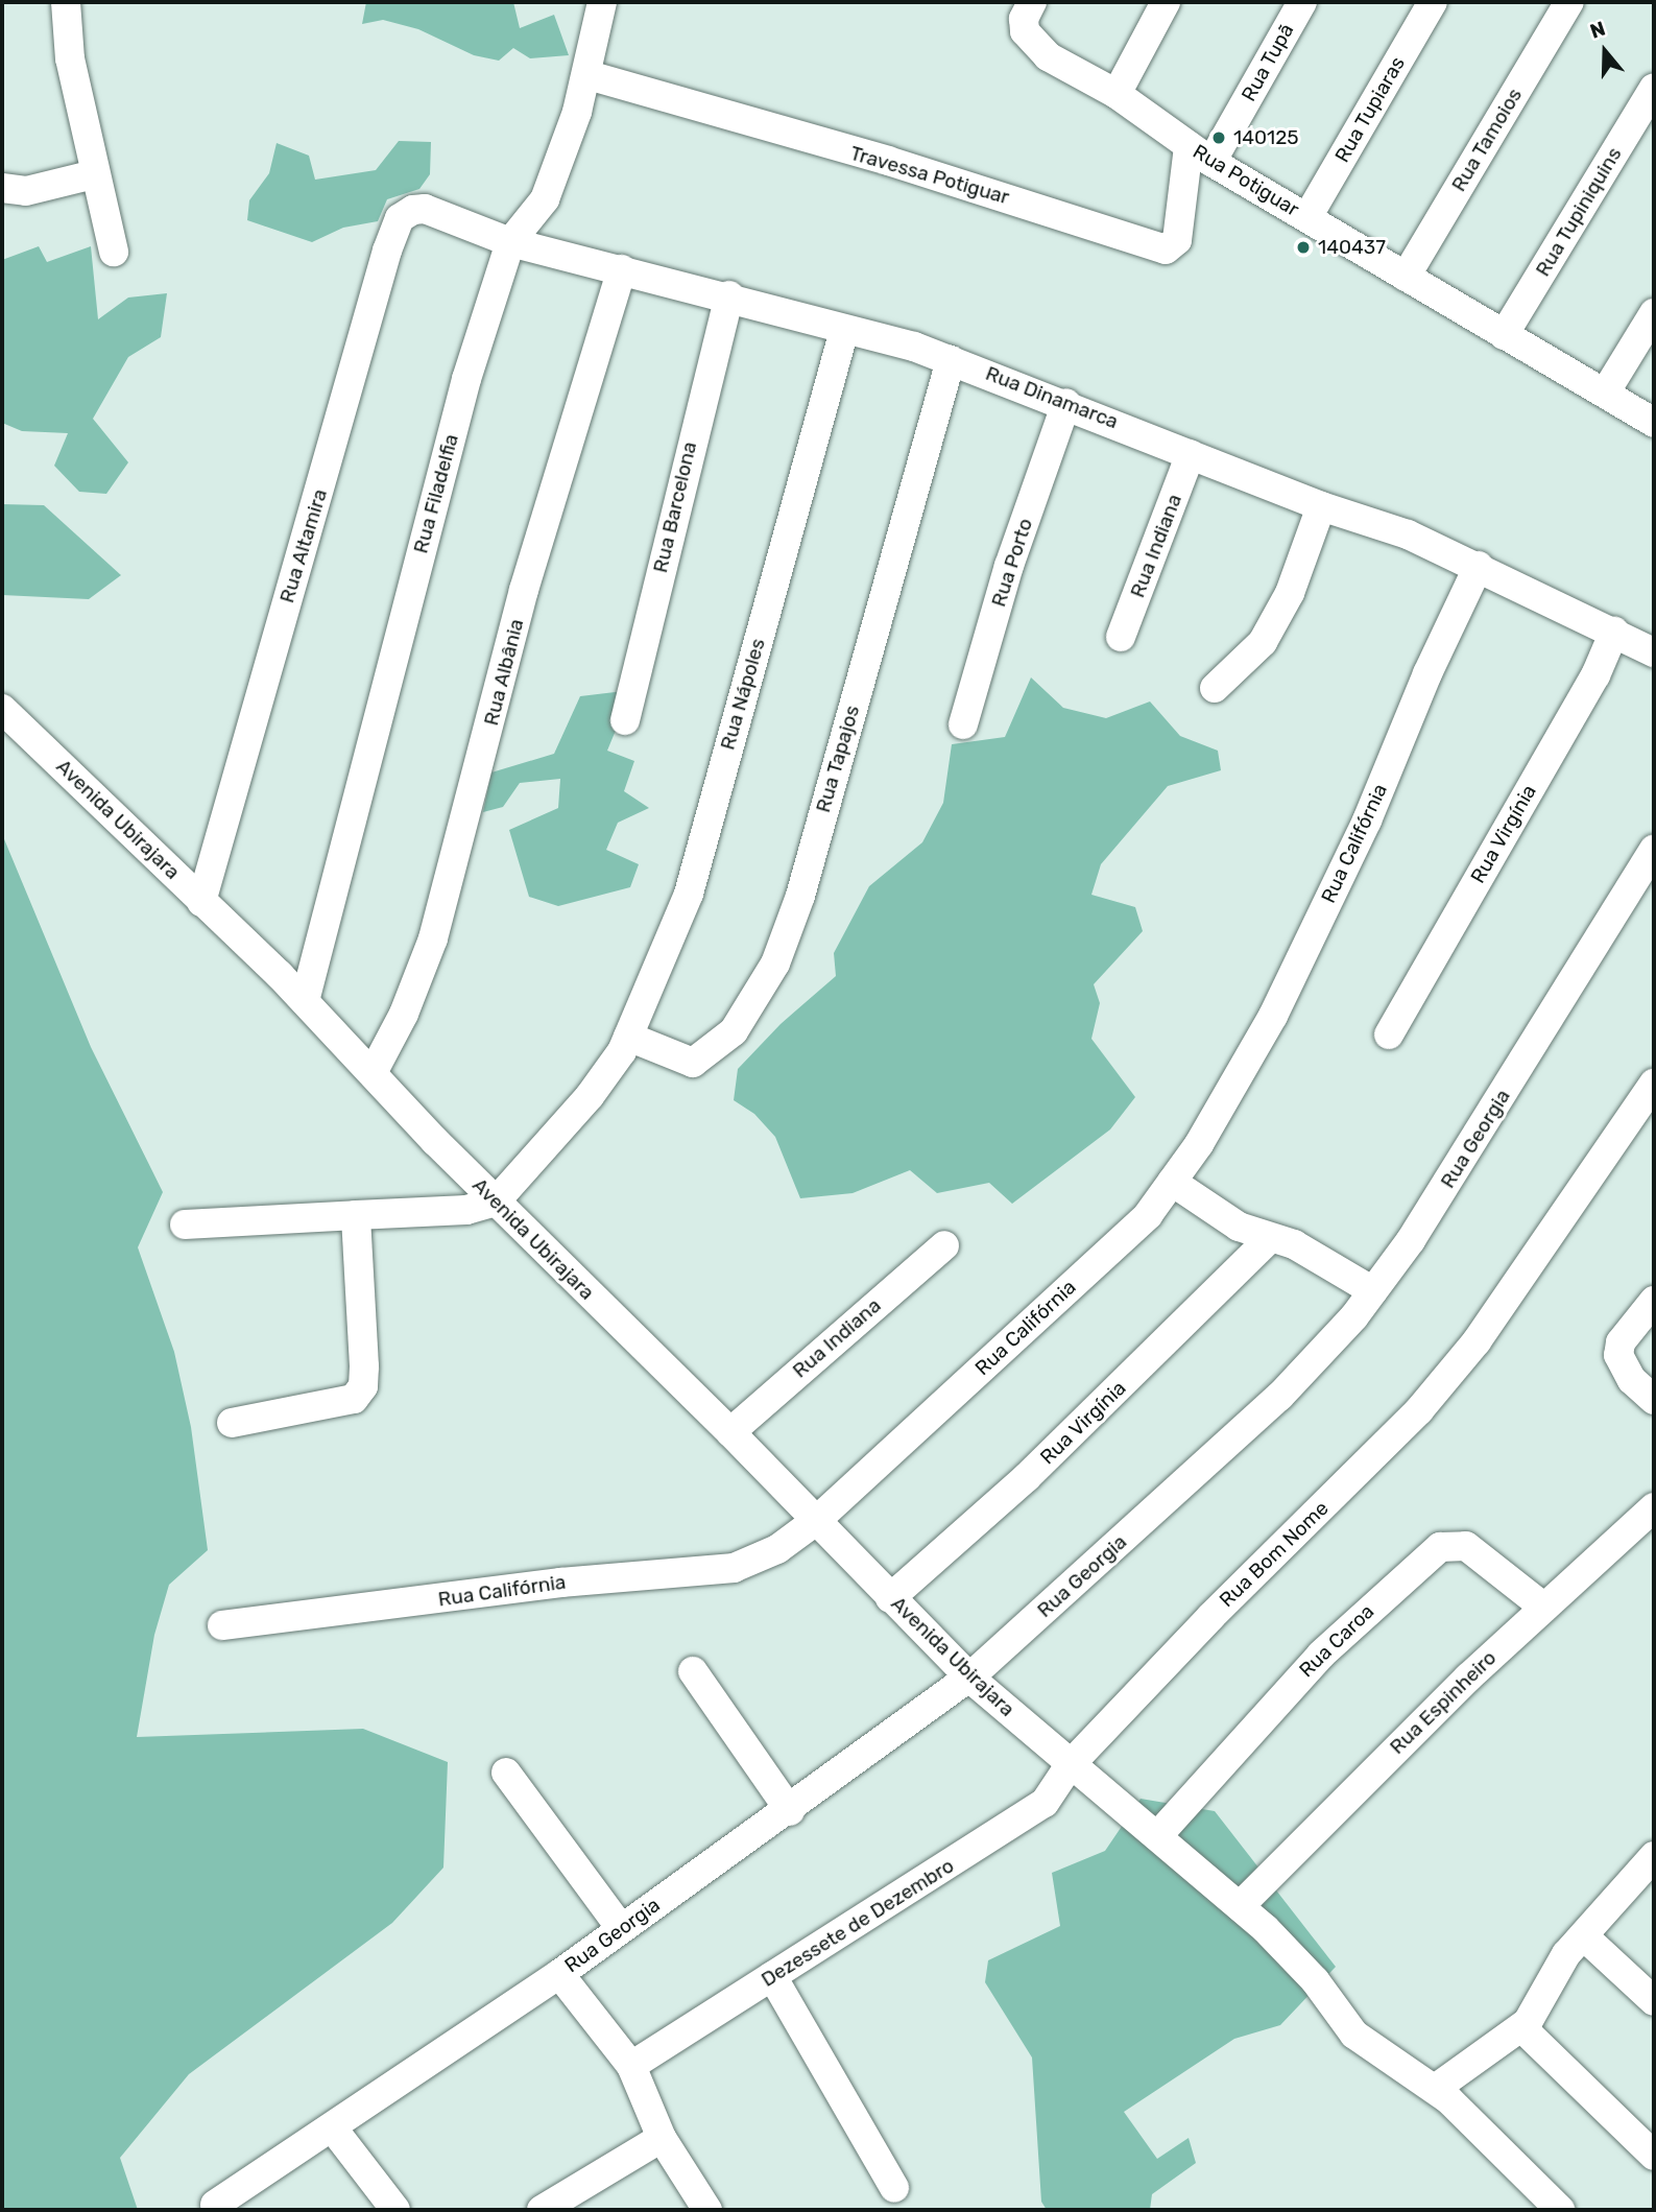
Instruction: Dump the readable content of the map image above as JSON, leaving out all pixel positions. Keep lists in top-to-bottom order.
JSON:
{
  "streets": {
    "street": [
      "Rua Tupã",
      "Rua Tupiaras",
      "Rua Tamoios",
      "Travessa Potiguar",
      "Rua Potiguar",
      "Rua Tupiniquins",
      "Rua Dinamarca",
      "Rua Filadelfia",
      "Rua Barcelona",
      "Rua Altamira",
      "Rua Indiana",
      "Rua Porto",
      "Rua Albânia",
      "Rua Nápoles",
      "Rua Tapajos",
      "Avenida Ubirajara",
      "Rua Virgínia",
      "Rua Califórnia",
      "Rua Georgia",
      "Rua Bom Nome",
      "Rua Caroa",
      "Rua Espinheiro",
      "Dezessete de Dezembro"
    ]
  },
  "crossings": [
    ["Rua Tupã", "Travessa Potiguar"],
    ["Rua Tupã", "Rua Potiguar"],
    ["Rua Tupiaras", "Rua Potiguar"],
    ["Rua Tamoios", "Rua Potiguar"],
    ["Travessa Potiguar", "Rua Potiguar"],
    ["Travessa Potiguar", "Rua Filadelfia"],
    ["Rua Potiguar", "Rua Tupiniquins"],
    ["Rua Dinamarca", "Rua Filadelfia"],
    ["Rua Dinamarca", "Rua Barcelona"],
    ["Rua Dinamarca", "Rua Altamira"],
    ["Rua Dinamarca", "Rua Indiana"],
    ["Rua Dinamarca", "Rua Porto"],
    ["Rua Dinamarca", "Rua Albânia"],
    ["Rua Dinamarca", "Rua Nápoles"],
    ["Rua Dinamarca", "Rua Tapajos"],
    ["Rua Dinamarca", "Rua Virgínia"],
    ["Rua Dinamarca", "Rua Califórnia"],
    ["Rua Filadelfia", "Avenida Ubirajara"],
    ["Rua Altamira", "Avenida Ubirajara"],
    ["Rua Indiana", "Avenida Ubirajara"],
    ["Rua Albânia", "Avenida Ubirajara"],
    ["Rua Nápoles", "Rua Tapajos"],
    ["Rua Nápoles", "Avenida Ubirajara"],
    ["Avenida Ubirajara", "Rua Virgínia"],
    ["Avenida Ubirajara", "Rua Califórnia"],
    ["Avenida Ubirajara", "Rua Georgia"],
    ["Avenida Ubirajara", "Rua Bom Nome"],
    ["Avenida Ubirajara", "Rua Caroa"],
    ["Avenida Ubirajara", "Rua Espinheiro"],
    ["Avenida Ubirajara", "Dezessete de Dezembro"],
    ["Rua Bom Nome", "Dezessete de Dezembro"],
    ["Rua Caroa", "Rua Espinheiro"]
  ],
  "places": ["140125", "140437"],
  "north": "top"
}
